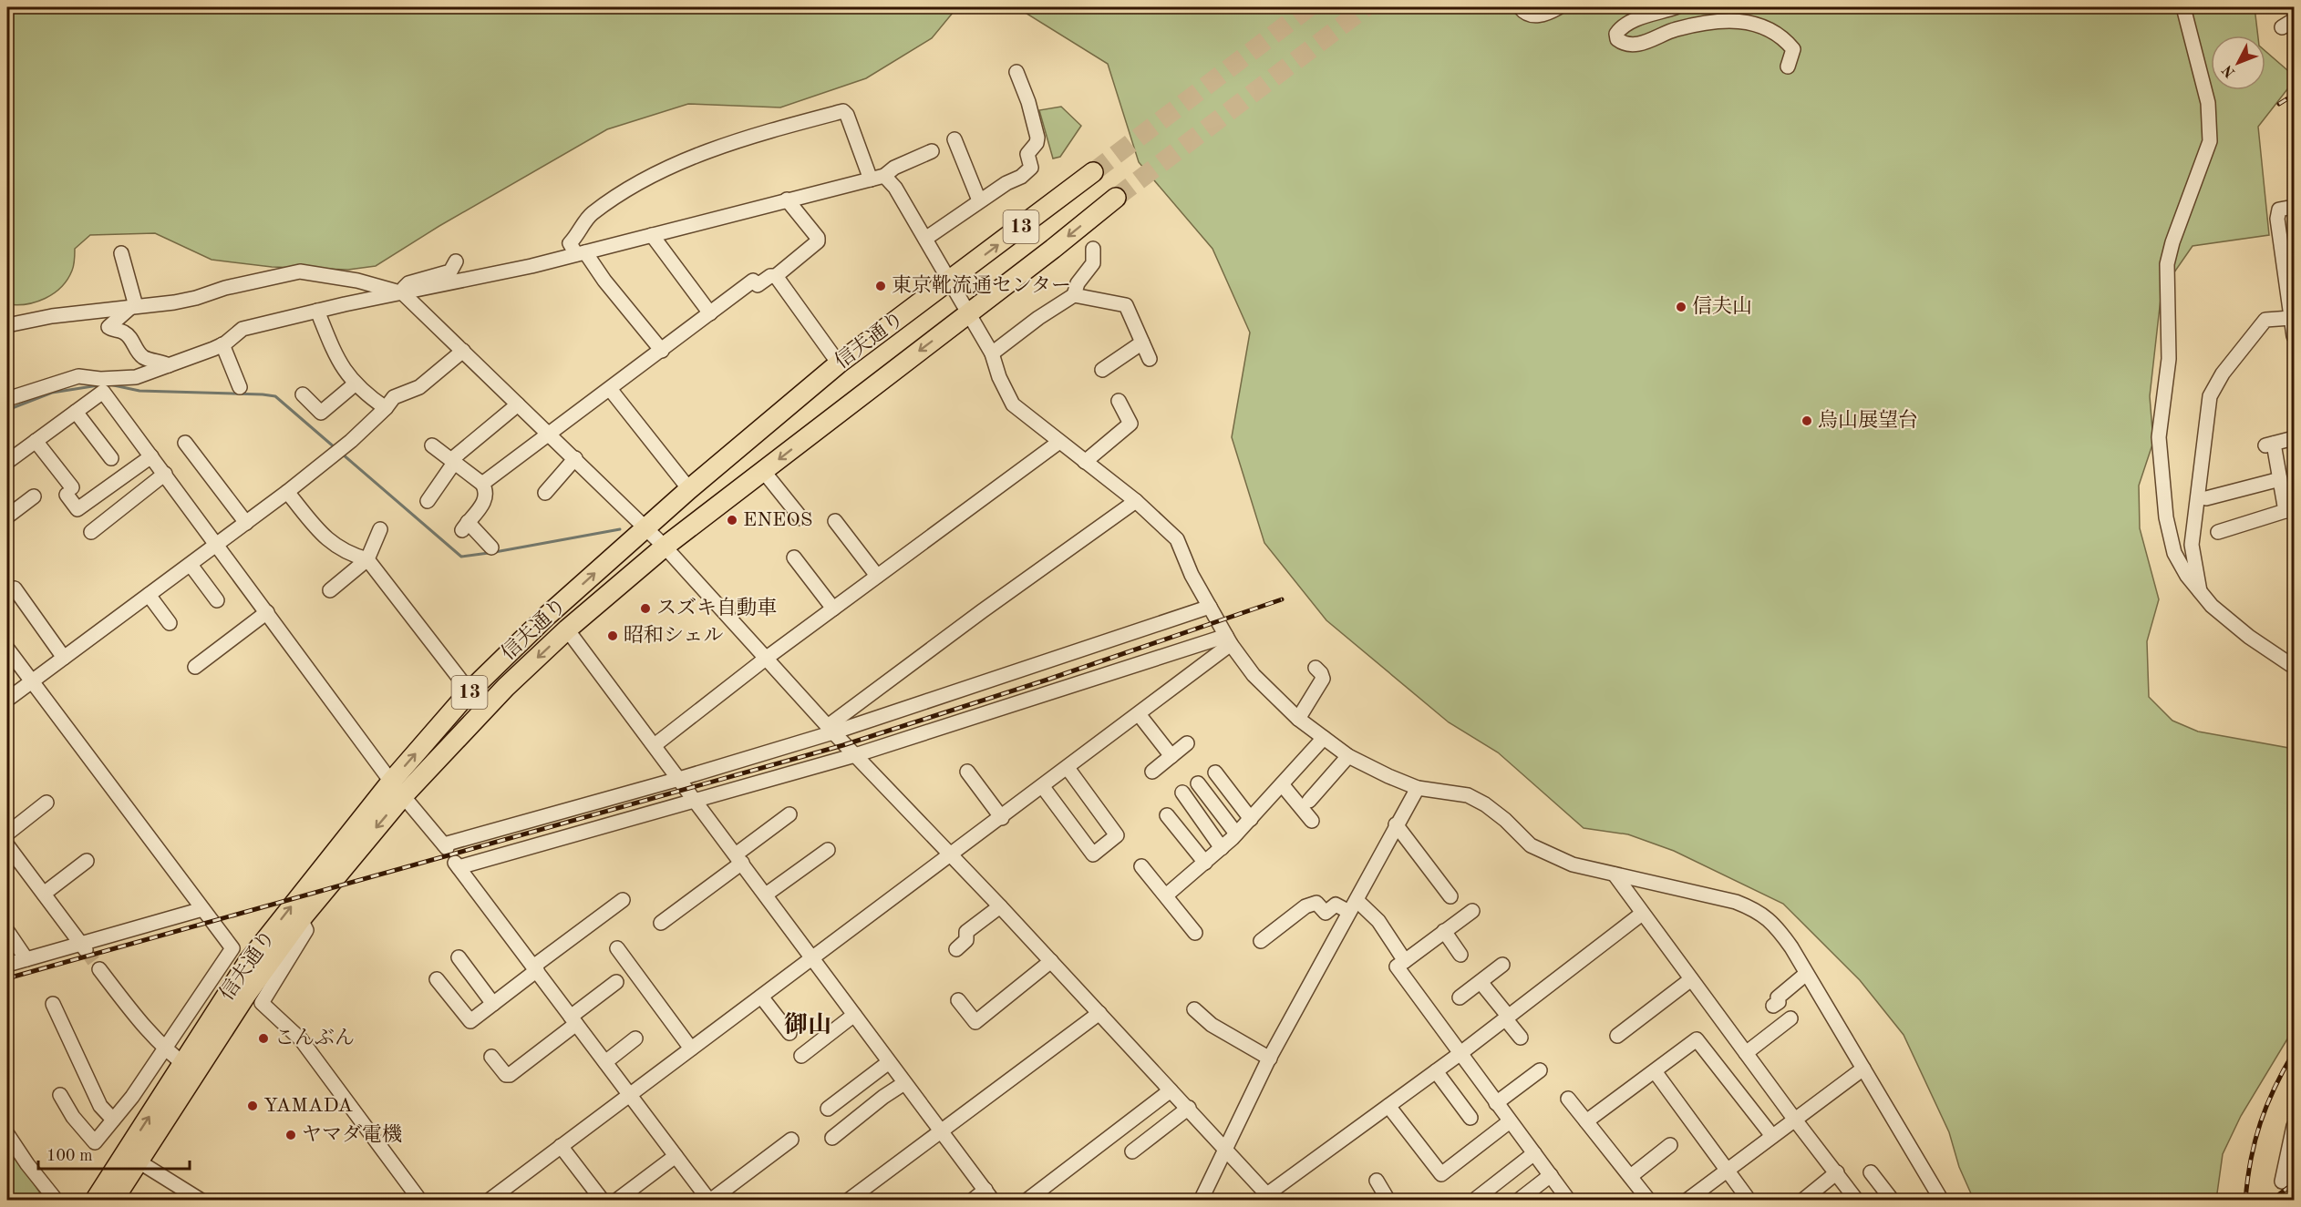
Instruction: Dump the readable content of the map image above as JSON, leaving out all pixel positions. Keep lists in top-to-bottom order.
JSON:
{
  "streets": {
    "highway": ["13", "信夫通り"]
  },
  "districts": ["御山"],
  "places": [
    "東京靴流通センター",
    "信夫山",
    "烏山展望台",
    "ENEOS",
    "スズキ自動車",
    "昭和シェル",
    "こんぶん",
    "YAMADA",
    "ヤマダ電機"
  ],
  "scale_bar": "100 m",
  "north": "bottom left"
}
